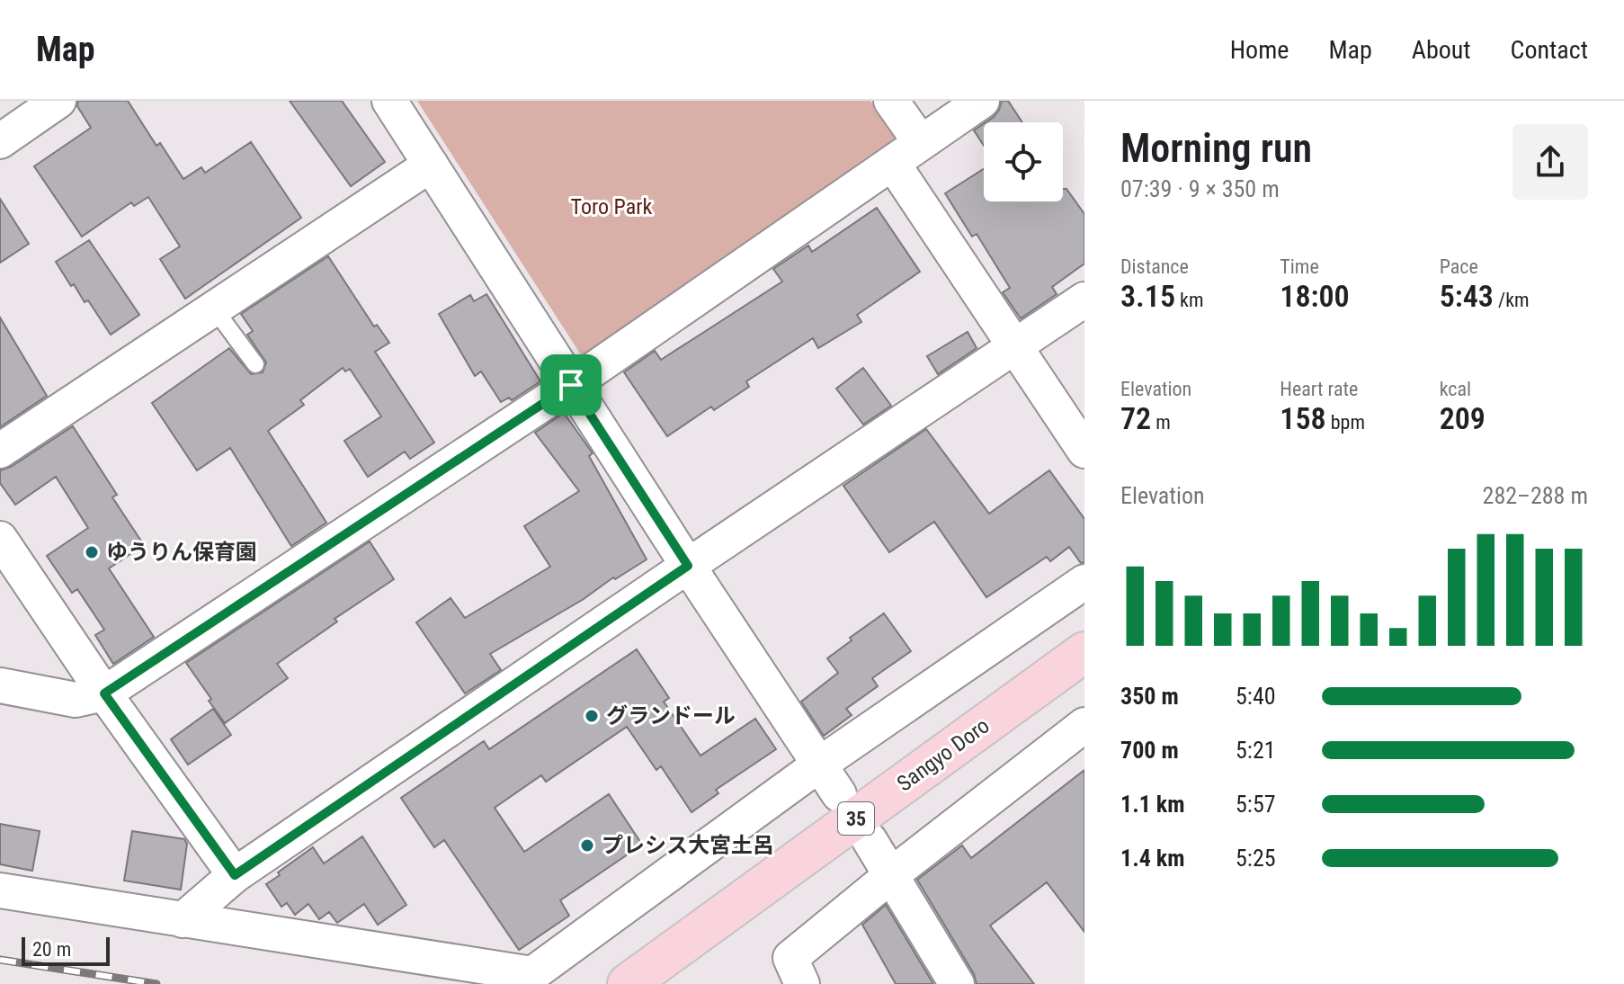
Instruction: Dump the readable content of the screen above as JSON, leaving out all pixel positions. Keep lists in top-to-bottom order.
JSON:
{
  "streets": {
    "main road": ["Sangyo Doro", "35"]
  },
  "parks": ["Toro Park"],
  "places": ["ゆうりん保育園", "グランドール", "プレシス大宮土呂"],
  "scale_bar": "20 m",
  "page": {
    "header": "Map",
    "nav": [
      "Home",
      "Map",
      "About",
      "Contact"
    ],
    "heading": ["Morning run", "07:39 · 9 × 350 m"],
    "stats": [
      ["Distance", "3.15 km"],
      ["Time", "18:00"],
      ["Pace", "5:43 /km"],
      ["Elevation", "72 m"],
      ["Heart rate", "158 bpm"],
      ["kcal", "209"]
    ],
    "chart": ["Elevation", "282–288 m"],
    "list": [
      {
        "name": "350 m",
        "note": "5:40"
      },
      {
        "name": "700 m",
        "note": "5:21"
      },
      {
        "name": "1.1 km",
        "note": "5:57"
      },
      {
        "name": "1.4 km",
        "note": "5:25"
      }
    ],
    "scale": "20 m"
  }
}
